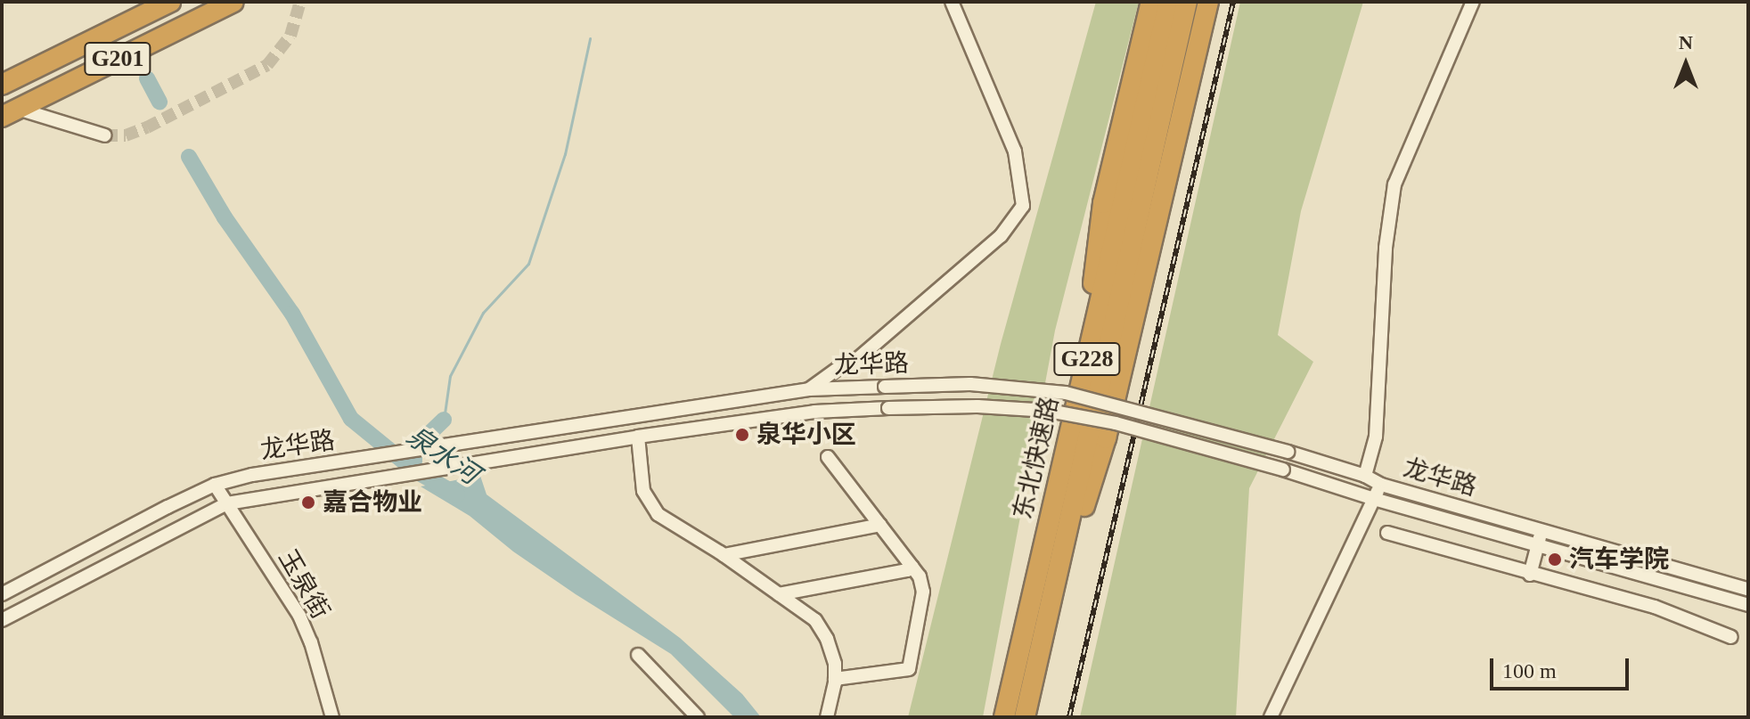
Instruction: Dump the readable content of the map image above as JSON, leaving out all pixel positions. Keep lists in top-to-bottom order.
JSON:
{
  "streets": {
    "highway": ["G201", "G228", "东北快速路"],
    "street": ["龙华路", "玉泉街"]
  },
  "crossings": [
    ["龙华路", "玉泉街"]
  ],
  "water": ["泉水河"],
  "places": ["泉华小区", "嘉合物业", "汽车学院"],
  "scale_bar": "100 m",
  "north": "top"
}
